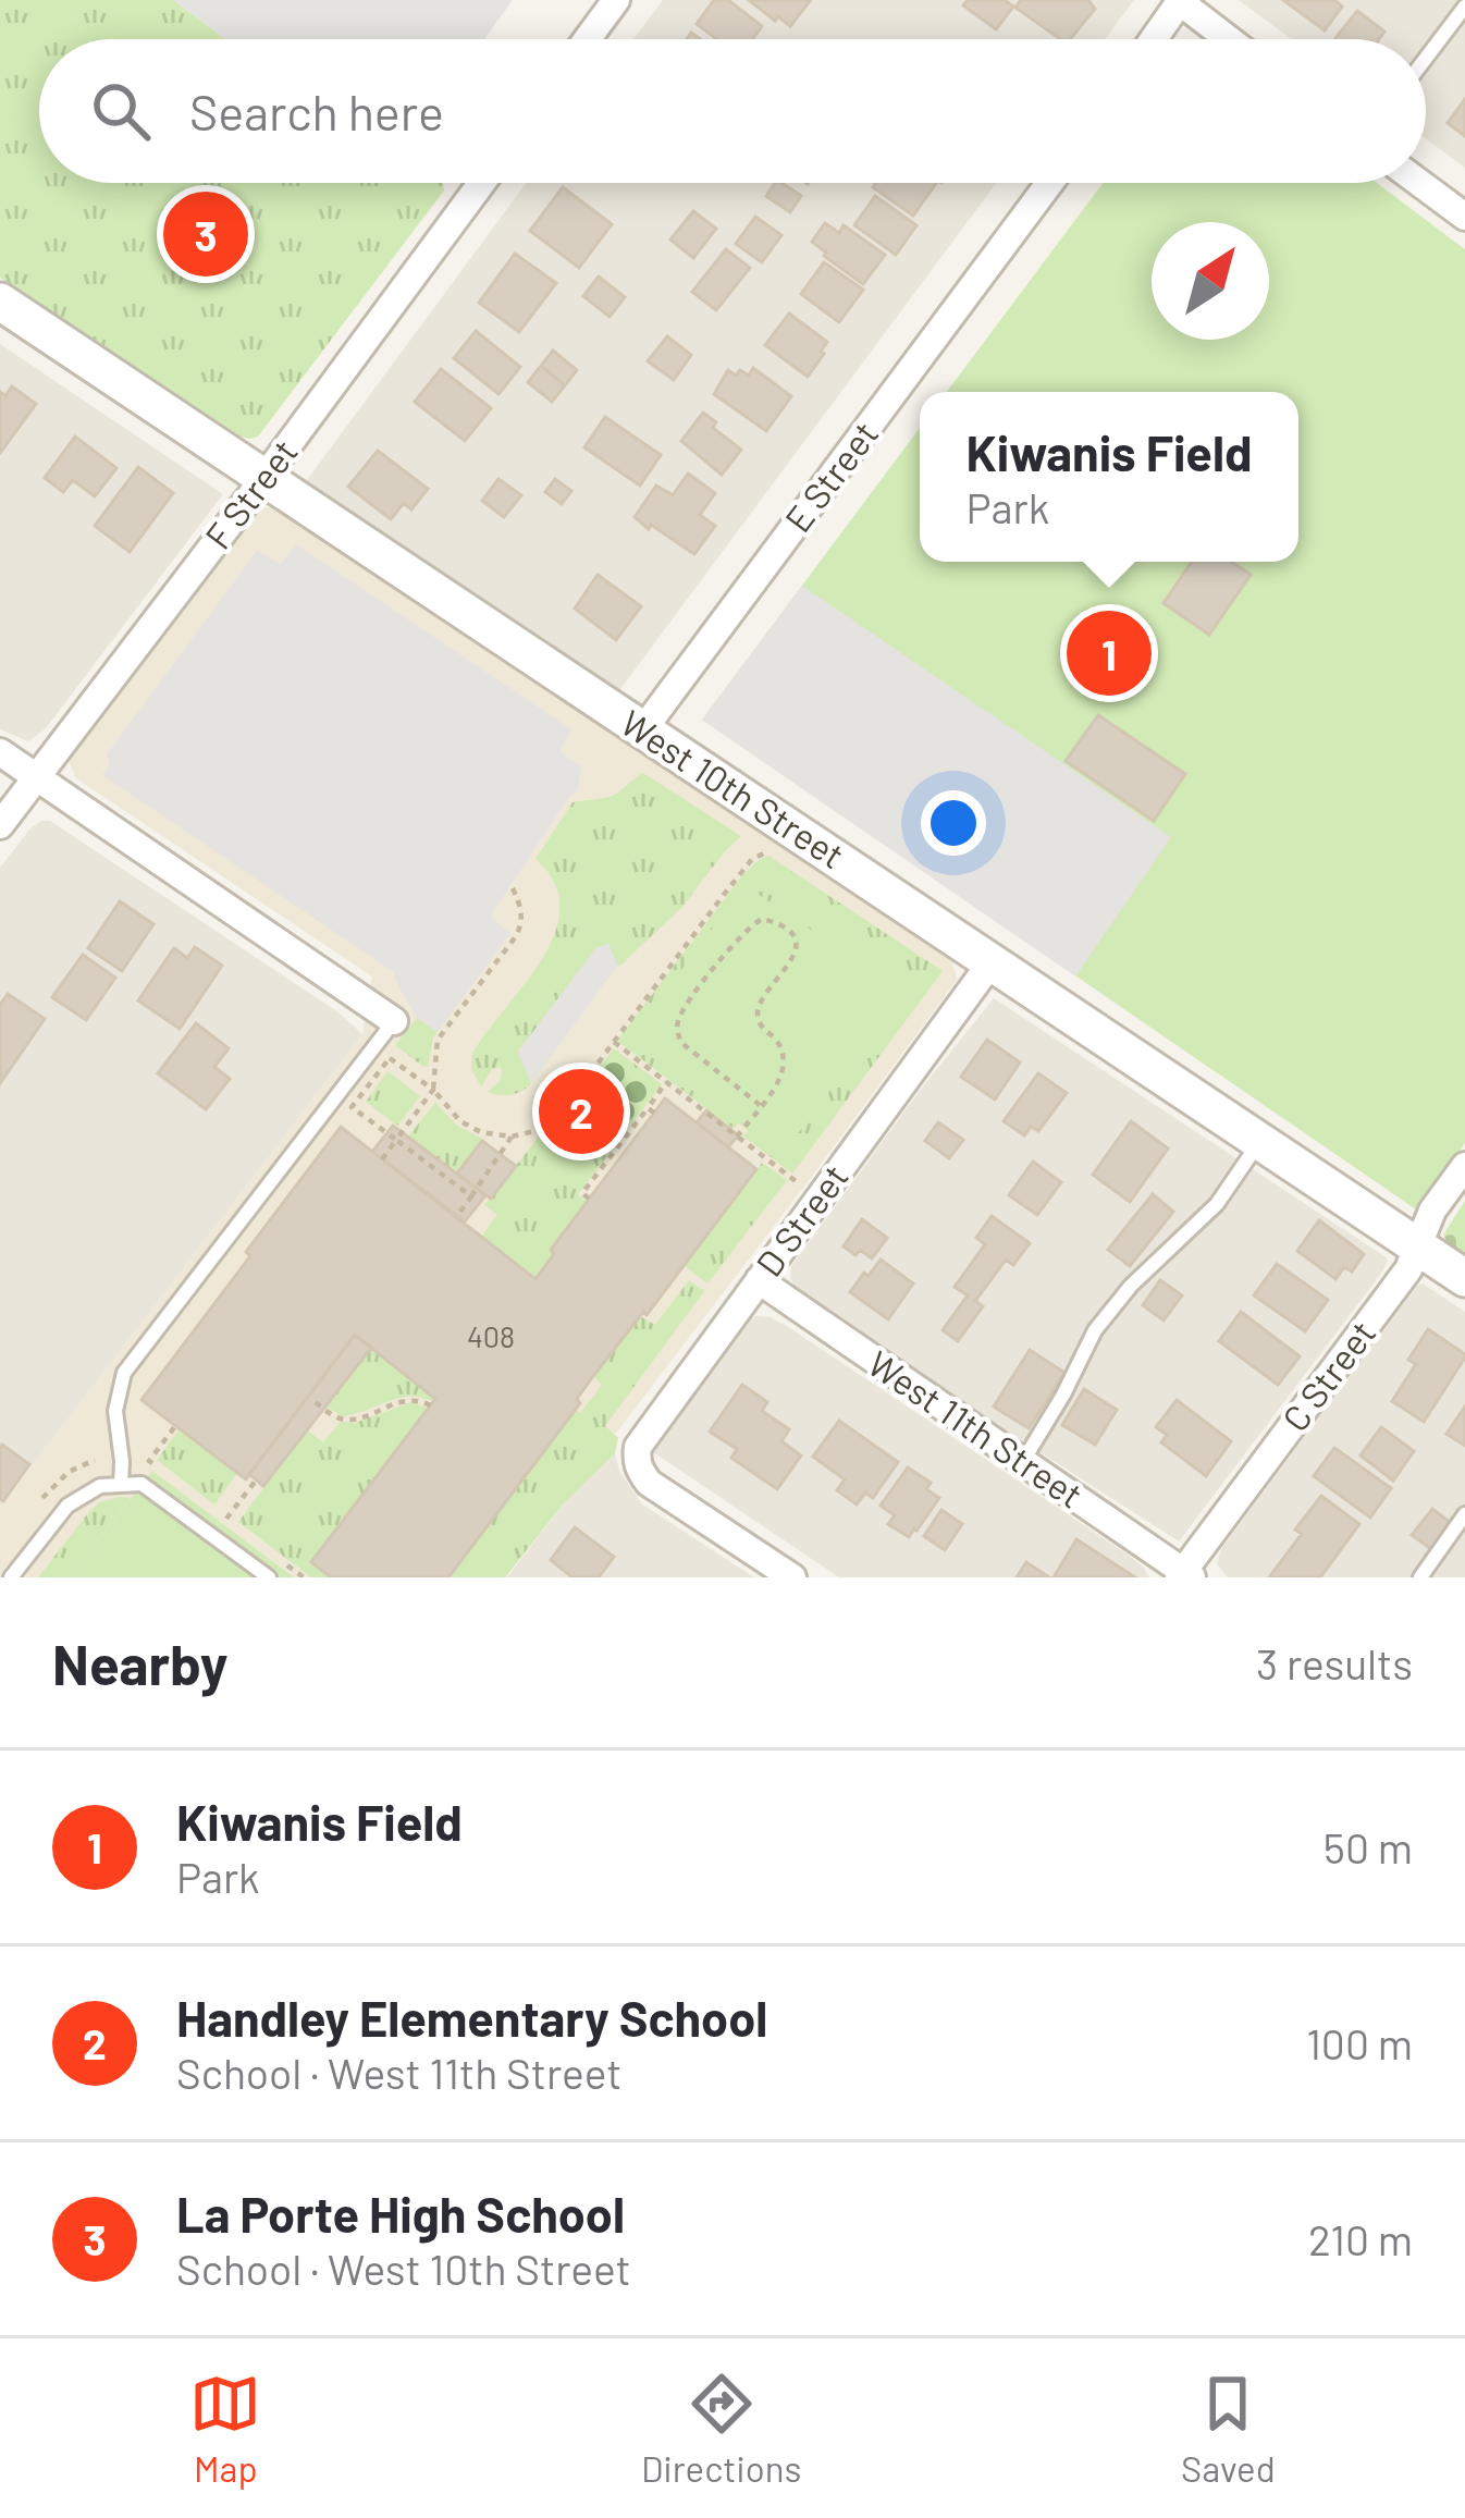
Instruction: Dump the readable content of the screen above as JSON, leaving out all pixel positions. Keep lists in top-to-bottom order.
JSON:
{
  "streets": {
    "street": [
      "E Street",
      "F Street",
      "West 10th Street",
      "D Street",
      "C Street",
      "West 11th Street"
    ]
  },
  "crossings": [
    ["E Street", "West 10th Street"],
    ["F Street", "West 10th Street"],
    ["West 10th Street", "D Street"],
    ["West 10th Street", "C Street"],
    ["D Street", "West 11th Street"],
    ["C Street", "West 11th Street"]
  ],
  "house_numbers": ["408"],
  "north": "top right",
  "page": {
    "search": "Search here",
    "pins": ["3", "1", "2"],
    "popup": ["Kiwanis Field", "Park"],
    "heading": ["Nearby", "3 results"],
    "list": [
      {
        "mark": "1",
        "name": "Kiwanis Field",
        "note": "Park",
        "value": "50 m"
      },
      {
        "mark": "2",
        "name": "Handley Elementary School",
        "note": "School · West 11th Street",
        "value": "100 m"
      },
      {
        "mark": "3",
        "name": "La Porte High School",
        "note": "School · West 10th Street",
        "value": "210 m"
      }
    ],
    "nav": ["Map", "Directions", "Saved"]
  }
}
